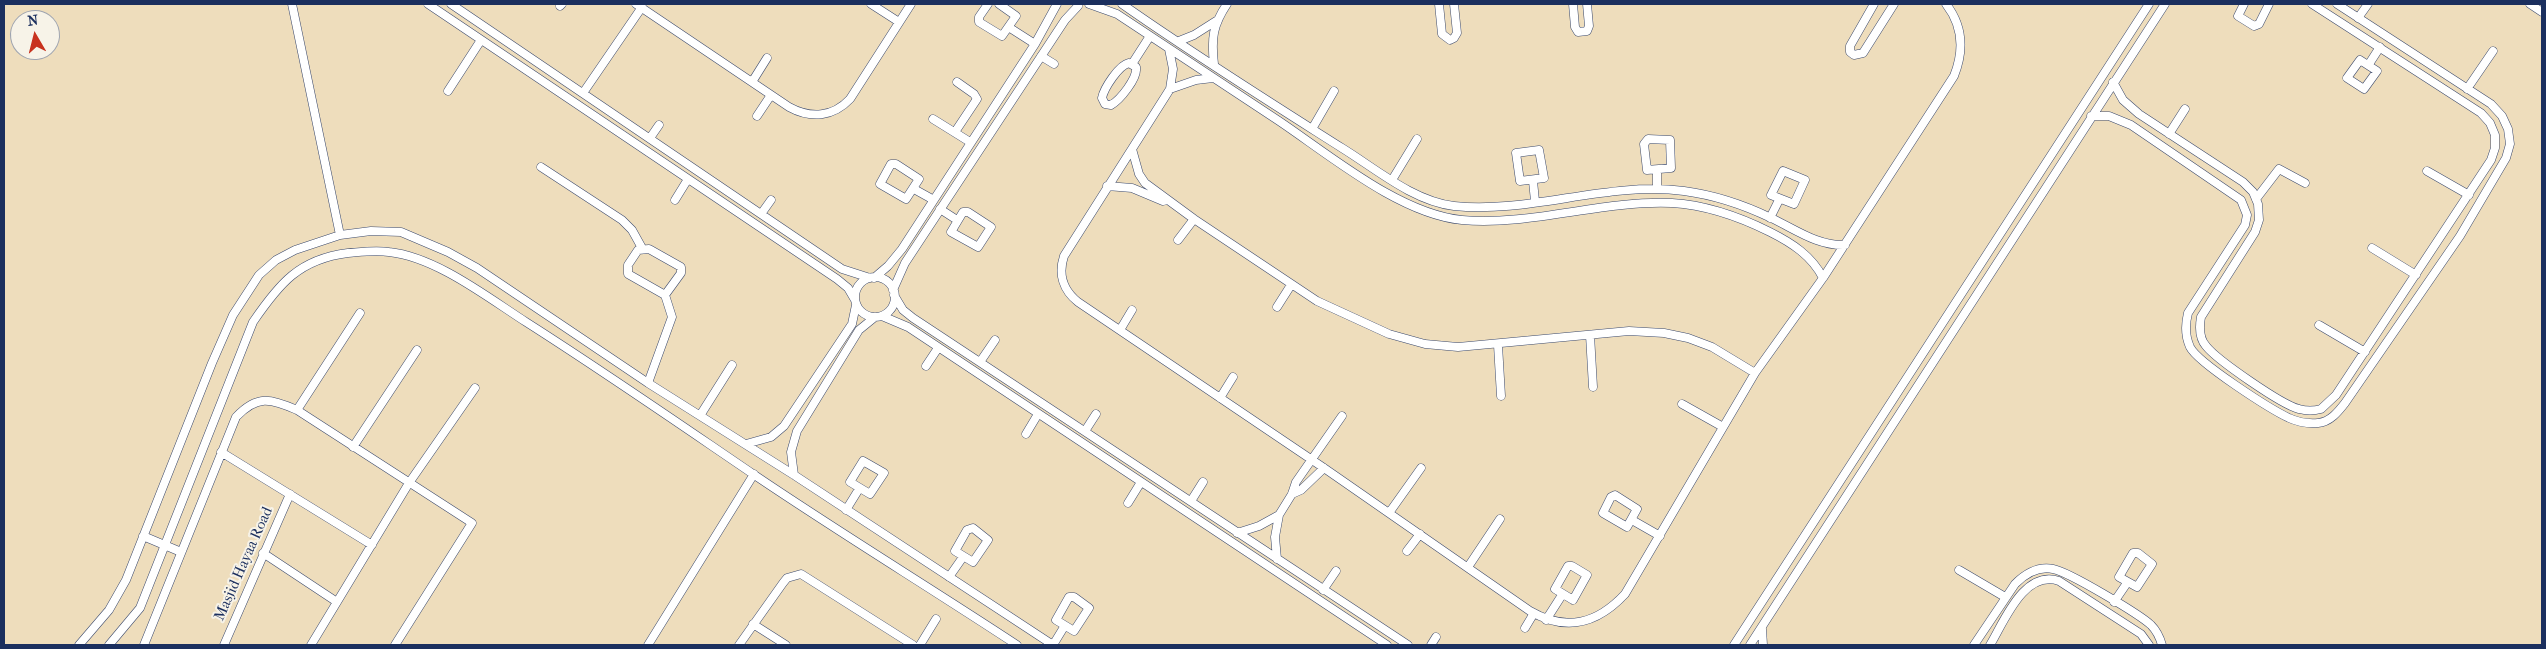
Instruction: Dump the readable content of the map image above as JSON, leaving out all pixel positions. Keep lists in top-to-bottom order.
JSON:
{
  "streets": {
    "street": ["Masjid Hayaa Road"]
  },
  "north": "top"
}
